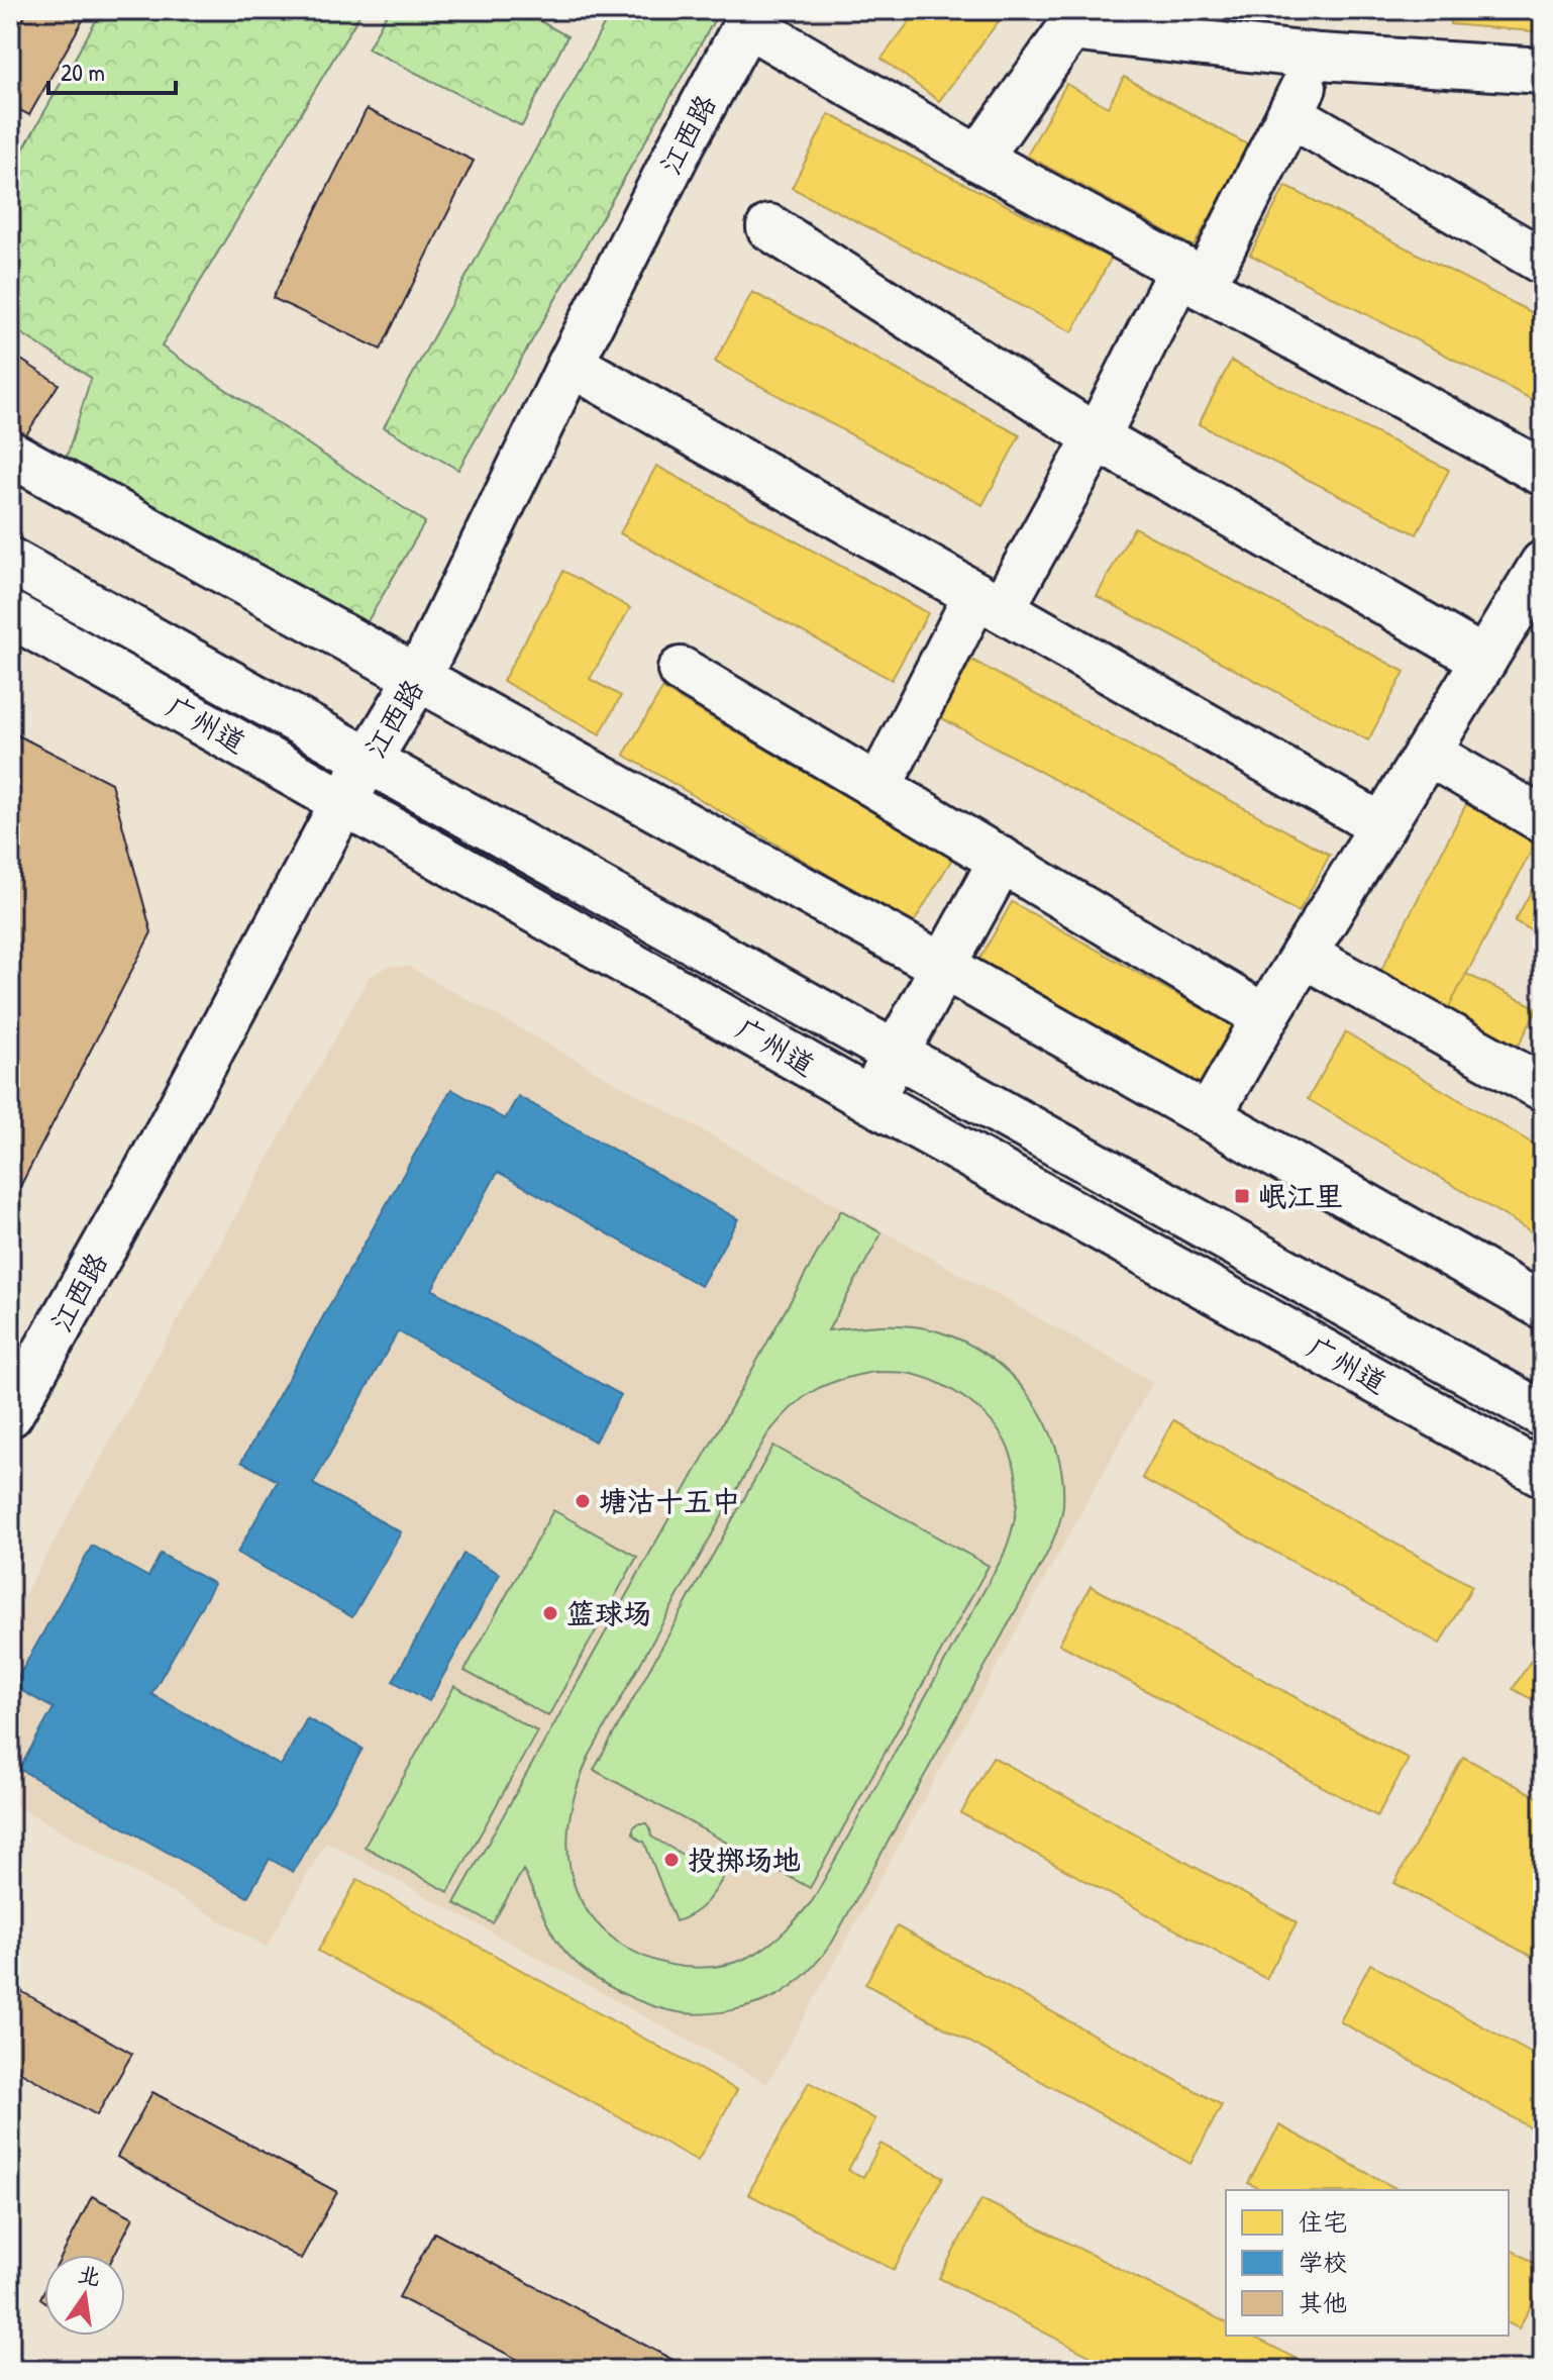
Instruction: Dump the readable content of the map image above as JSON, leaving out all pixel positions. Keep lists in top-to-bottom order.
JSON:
{
  "streets": {
    "street": ["江西路", "广州道"]
  },
  "crossings": [
    ["江西路", "广州道"]
  ],
  "places": {
    "transit": ["岷江里"],
    "other": ["塘沽十五中", "篮球场", "投掷场地"]
  },
  "legend": ["住宅", "学校", "其他"],
  "scale_bar": "20 m",
  "north": "top"
}
